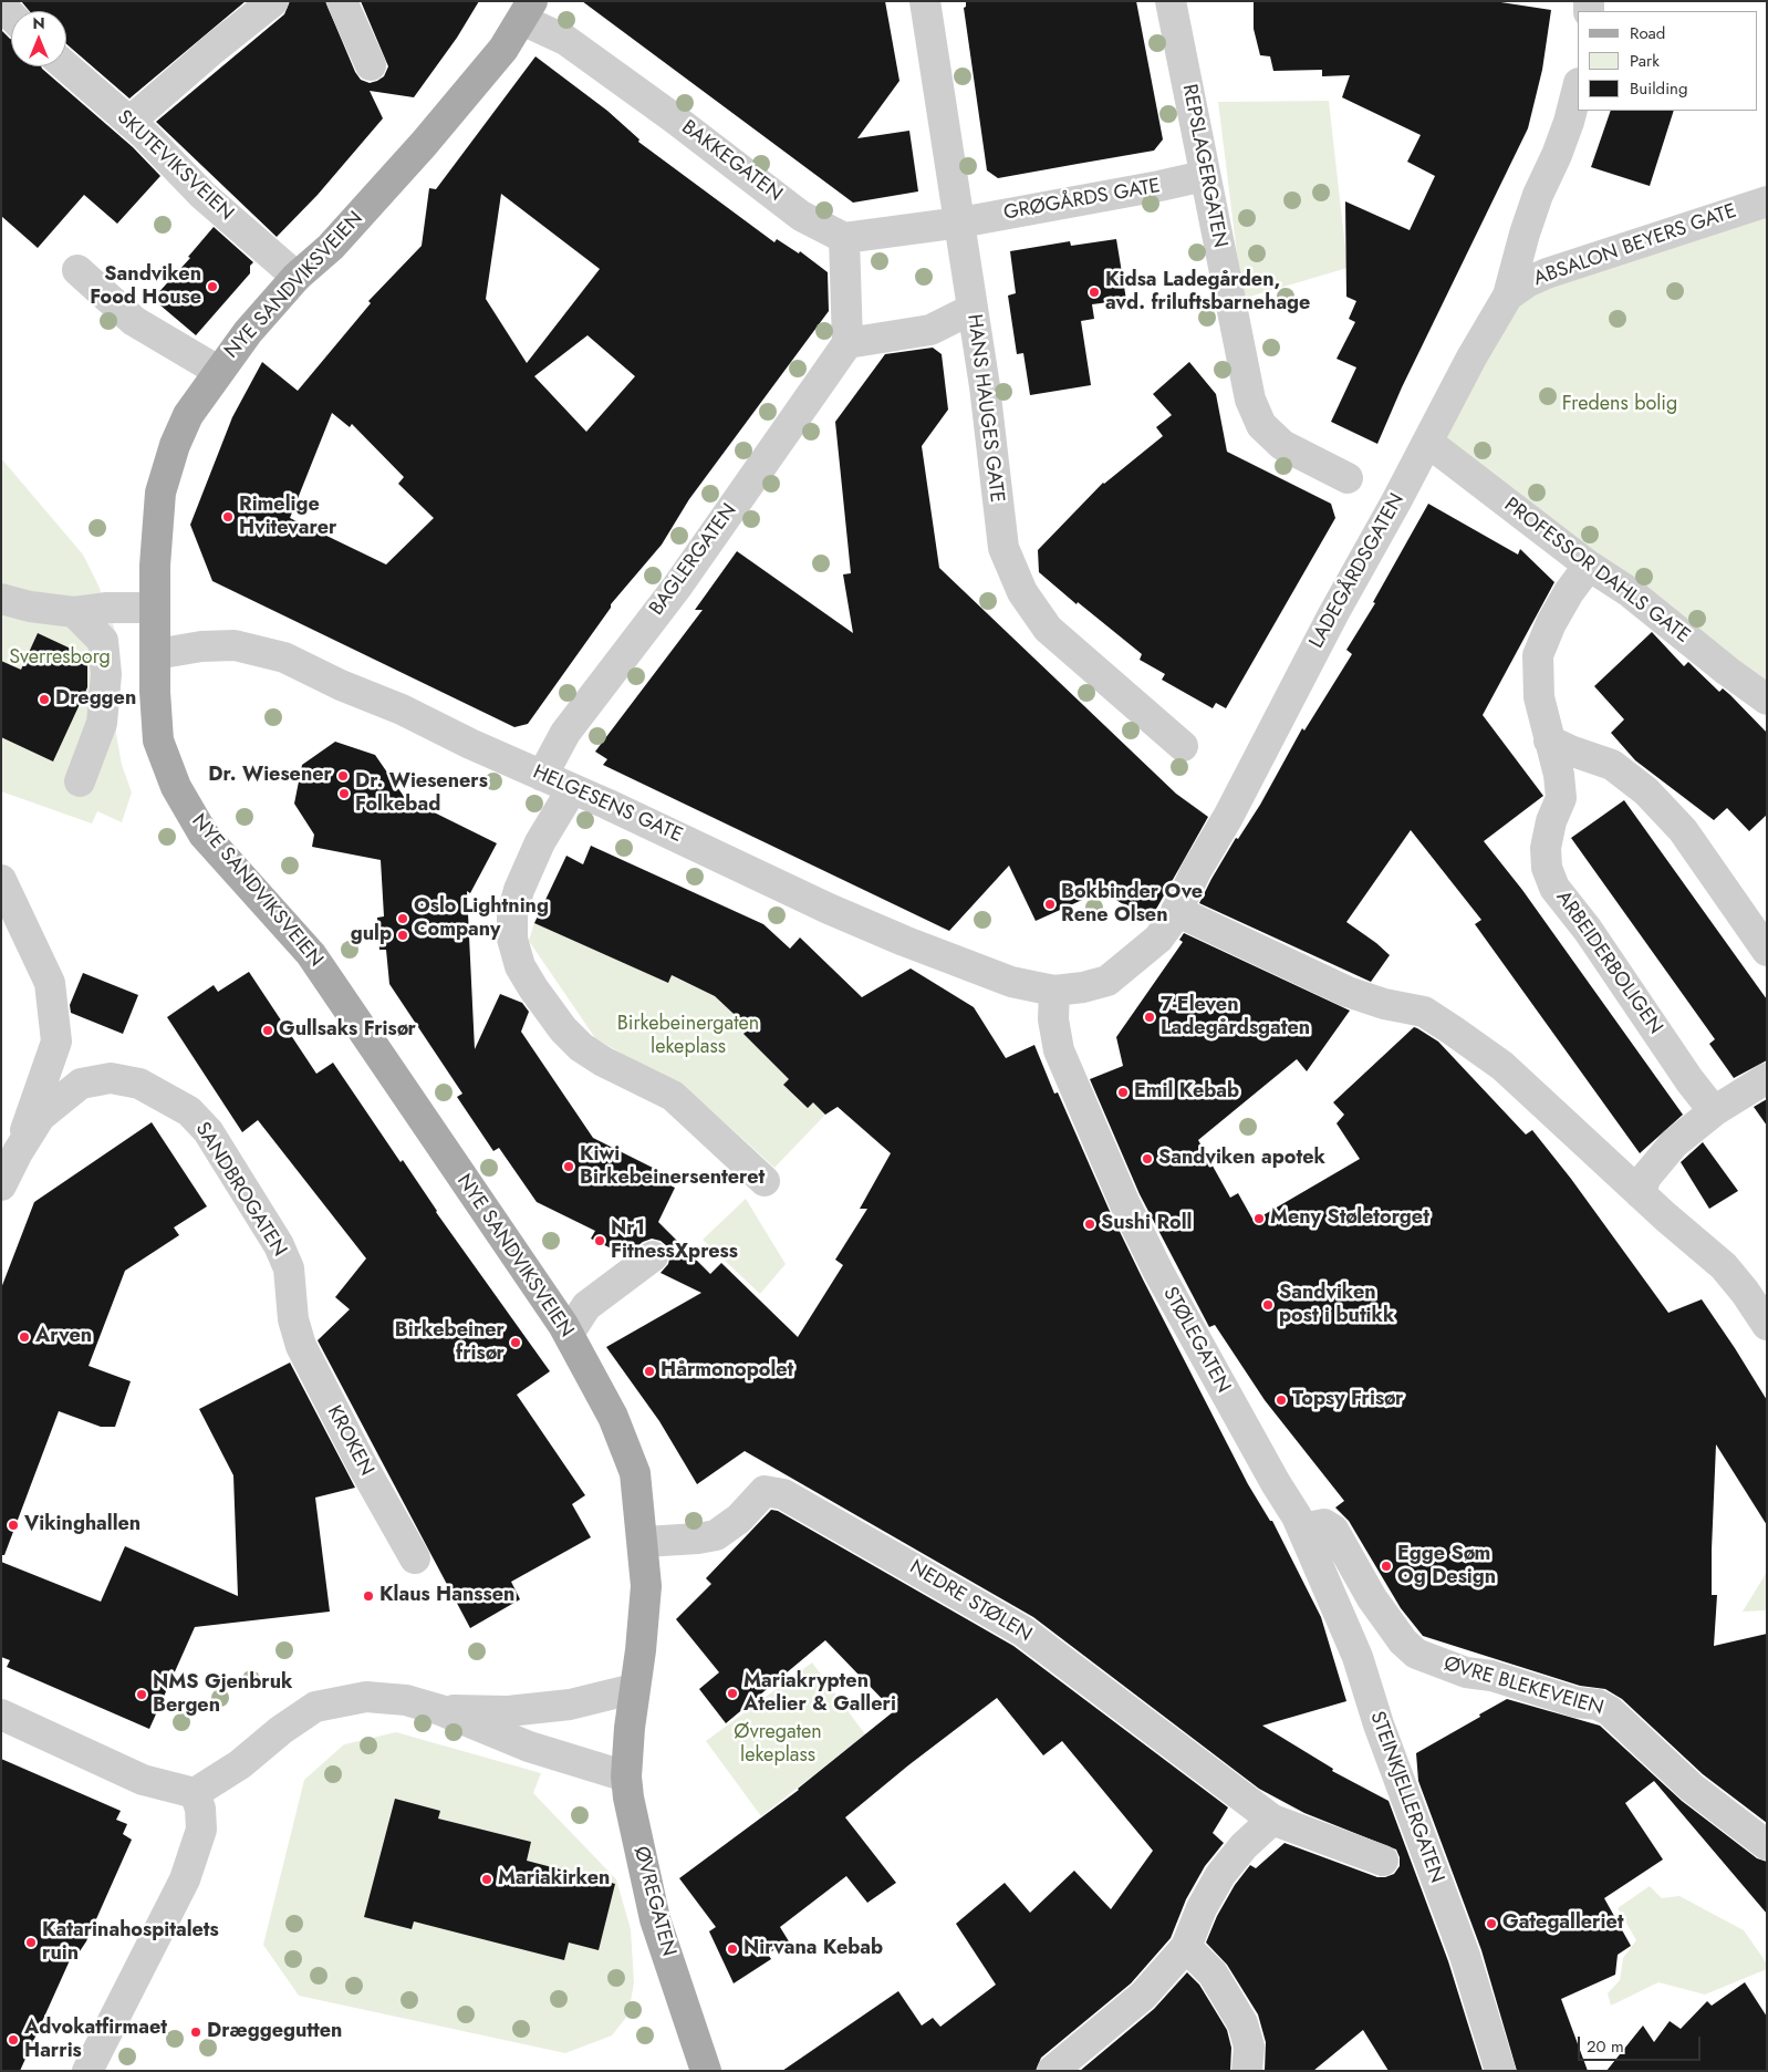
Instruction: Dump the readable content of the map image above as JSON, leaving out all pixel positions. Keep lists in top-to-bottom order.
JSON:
{
  "streets": {
    "main road": ["NYE SANDVIKSVEIEN", "ØVREGATEN"],
    "street": [
      "BAKKEGATEN",
      "SKUTEVIKSVEIEN",
      "REPSLAGERGATEN",
      "GRØGÅRDS GATE",
      "ABSALON BEYERS GATE",
      "HANS HAUGES GATE",
      "BAGLERGATEN",
      "LADEGÅRDSGATEN",
      "PROFESSOR DAHLS GATE",
      "HELGESENS GATE",
      "ARBEIDERBOLIGEN",
      "SANDBROGATEN",
      "STØLEGATEN",
      "KROKEN",
      "NEDRE STØLEN",
      "ØVRE BLEKEVEIEN",
      "STEINKJELLERGATEN"
    ]
  },
  "crossings": [
    ["BAKKEGATEN", "NYE SANDVIKSVEIEN"],
    ["SKUTEVIKSVEIEN", "NYE SANDVIKSVEIEN"],
    ["REPSLAGERGATEN", "GRØGÅRDS GATE"],
    ["GRØGÅRDS GATE", "HANS HAUGES GATE"],
    ["ABSALON BEYERS GATE", "LADEGÅRDSGATEN"],
    ["NYE SANDVIKSVEIEN", "HELGESENS GATE"],
    ["NYE SANDVIKSVEIEN", "NEDRE STØLEN"],
    ["NYE SANDVIKSVEIEN", "ØVREGATEN"],
    ["BAGLERGATEN", "HELGESENS GATE"],
    ["LADEGÅRDSGATEN", "PROFESSOR DAHLS GATE"],
    ["LADEGÅRDSGATEN", "HELGESENS GATE"],
    ["LADEGÅRDSGATEN", "STØLEGATEN"],
    ["PROFESSOR DAHLS GATE", "ARBEIDERBOLIGEN"],
    ["HELGESENS GATE", "STØLEGATEN"],
    ["SANDBROGATEN", "KROKEN"],
    ["STØLEGATEN", "ØVRE BLEKEVEIEN"],
    ["STØLEGATEN", "STEINKJELLERGATEN"],
    ["ØVRE BLEKEVEIEN", "STEINKJELLERGATEN"]
  ],
  "parks": [
    "Fredens bolig",
    "Sverresborg",
    "Birkebeinergaten lekeplass",
    "Øvregaten lekeplass"
  ],
  "places": [
    "Sandviken Food House",
    "Kidsa Ladegården, avd. friluftsbarnehage",
    "Rimelige Hvitevarer",
    "Dreggen",
    "Dr. Wiesener",
    "Dr. Wieseners Folkebad",
    "Bokbinder Ove Rene Olsen",
    "Oslo Lightning Company",
    "gulp",
    "7-Eleven Ladegårdsgaten",
    "Gullsaks Frisør",
    "Emil Kebab",
    "Sandviken apotek",
    "Kiwi Birkebeinersenteret",
    "Meny Støletorget",
    "Sushi Roll",
    "Nr1 FitnessXpress",
    "Sandviken post i butikk",
    "Arven",
    "Birkebeiner frisør",
    "Hårmonopolet",
    "Topsy Frisør",
    "Vikinghallen",
    "Egge Søm Og Design",
    "Klaus Hanssen",
    "Mariakrypten Atelier & Galleri",
    "NMS Gjenbruk Bergen",
    "Mariakirken",
    "Gategalleriet",
    "Katarinahospitalets ruin",
    "Nirvana Kebab",
    "Dræggegutten",
    "Advokatfirmaet Harris"
  ],
  "legend": ["Road", "Park", "Building"],
  "scale_bar": "20 m",
  "north": "top"
}
